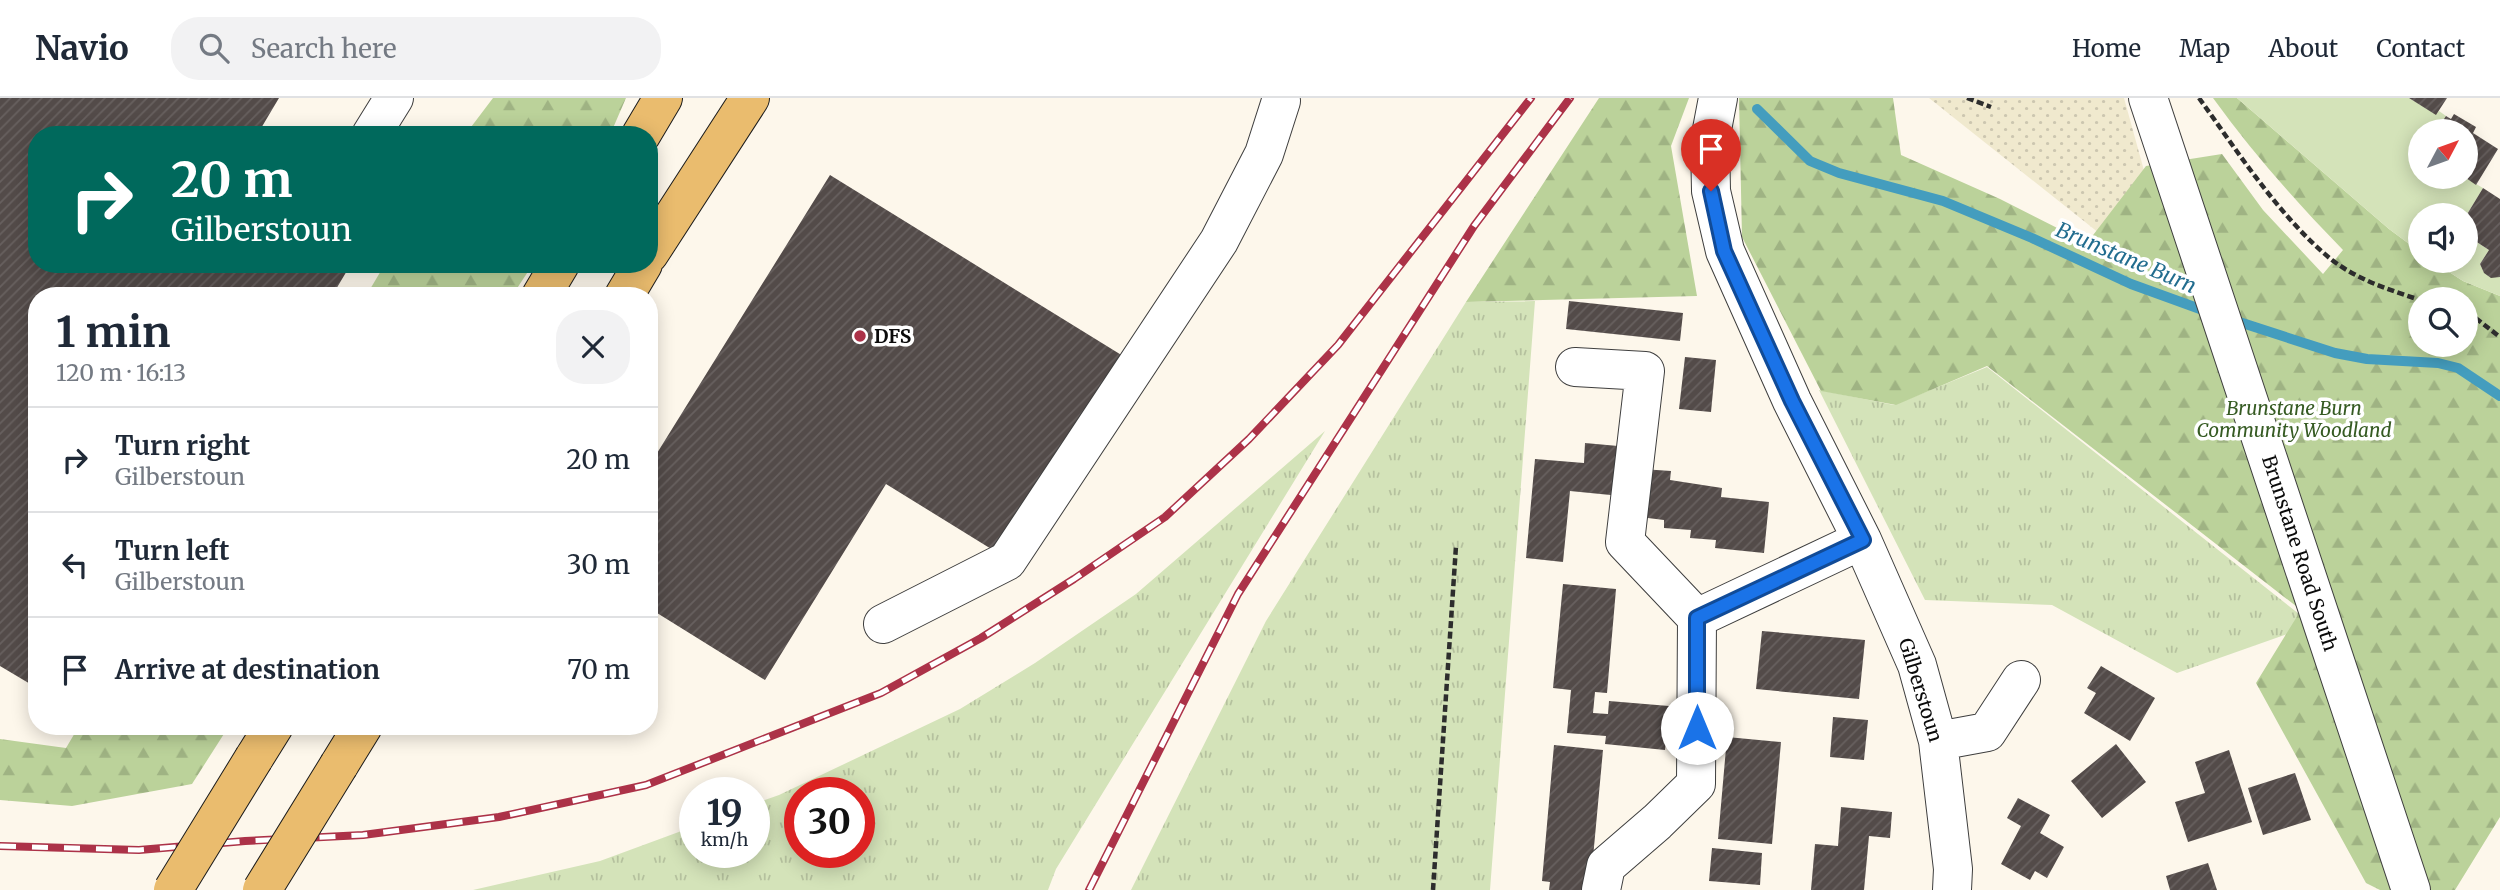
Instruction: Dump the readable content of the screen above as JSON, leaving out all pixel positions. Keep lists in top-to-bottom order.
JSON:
{
  "streets": {
    "street": ["Brunstane Road South", "Gilberstoun"]
  },
  "water": ["Brunstane Burn"],
  "parks": ["Brunstane Burn Community Woodland"],
  "places": ["DFS"],
  "north": "top right",
  "page": {
    "header": "Navio",
    "search": "Search here",
    "nav": [
      "Home",
      "Map",
      "About",
      "Contact"
    ],
    "turn": ["20 m", "Gilberstoun"],
    "heading": ["1 min", "120 m · 16:13"],
    "list": [
      {
        "name": "Turn right",
        "note": "Gilberstoun",
        "value": "20 m"
      },
      {
        "name": "Turn left",
        "note": "Gilberstoun",
        "value": "30 m"
      },
      {
        "name": "Arrive at destination",
        "value": "70 m"
      }
    ],
    "speed": "19 km/h",
    "limit": "30"
  }
}
